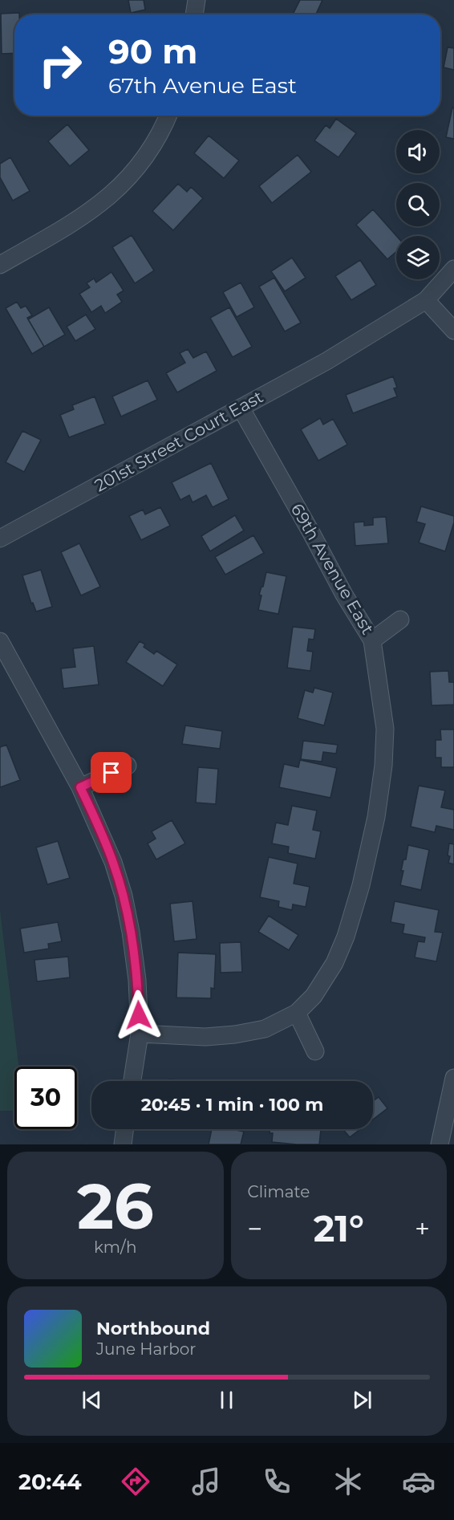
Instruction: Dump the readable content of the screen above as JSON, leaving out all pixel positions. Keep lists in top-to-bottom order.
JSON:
{
  "streets": {
    "street": ["201st Street Court East", "69th Avenue East"]
  },
  "crossings": [
    ["201st Street Court East", "69th Avenue East"]
  ],
  "page": {
    "turn": ["90 m", "67th Avenue East"],
    "limit": "30",
    "trip": "20:45 · 1 min · 100 m",
    "tile": [
      ["26", "km/h"],
      "Climate"
    ],
    "heat": ["−", "21°", "+"],
    "song": ["Northbound", "June Harbor"],
    "tabs": "20:44"
  }
}
